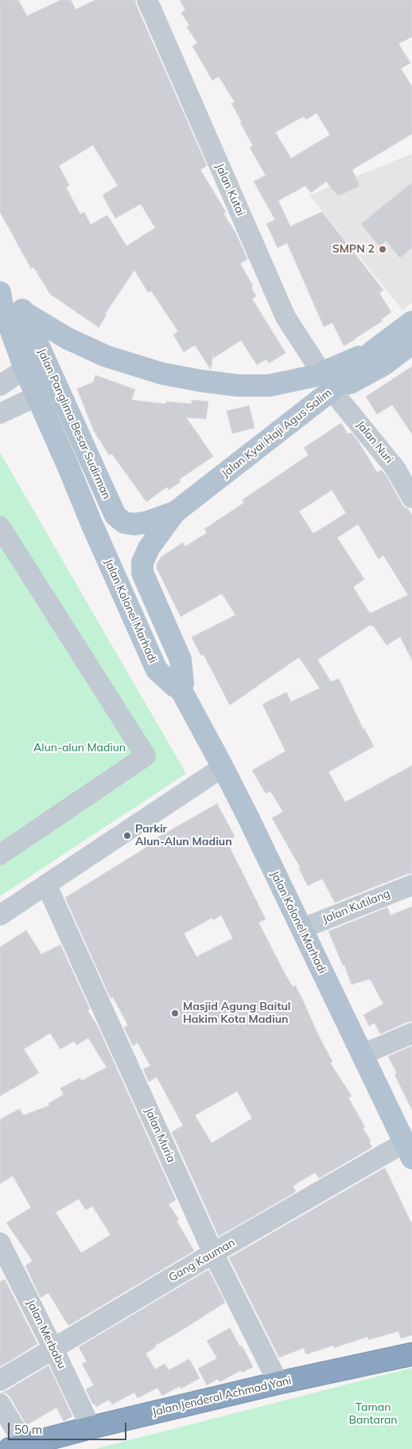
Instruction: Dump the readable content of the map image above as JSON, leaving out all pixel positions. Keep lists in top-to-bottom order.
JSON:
{
  "streets": {
    "highway": ["Jalan Jenderal Achmad Yani"],
    "main road": ["Jalan Panglima Besar Sudirman", "Jalan Kyai Haji Agus Salim", "Jalan Kolonel Marhadi"],
    "street": [
      "Jalan Kutai",
      "Jalan Nuri",
      "Jalan Kutilang",
      "Jalan Muria",
      "Gang Kauman",
      "Jalan Merbabu"
    ]
  },
  "crossings": [
    ["Jalan Kutai", "Jalan Kyai Haji Agus Salim"],
    ["Jalan Kutai", "Jalan Nuri"],
    ["Jalan Panglima Besar Sudirman", "Jalan Kyai Haji Agus Salim"],
    ["Jalan Panglima Besar Sudirman", "Jalan Kolonel Marhadi"],
    ["Jalan Kyai Haji Agus Salim", "Jalan Nuri"],
    ["Jalan Kolonel Marhadi", "Jalan Kutilang"],
    ["Jalan Kolonel Marhadi", "Gang Kauman"],
    ["Jalan Muria", "Gang Kauman"],
    ["Jalan Muria", "Jalan Jenderal Achmad Yani"],
    ["Gang Kauman", "Jalan Merbabu"],
    ["Jalan Merbabu", "Jalan Jenderal Achmad Yani"]
  ],
  "parks": ["Alun-alun Madiun", "Taman Bantaran"],
  "places": ["SMPN 2", "Parkir Alun-Alun Madiun", "Masjid Agung Baitul Hakim Kota Madiun"],
  "scale_bar": "50 m"
}
